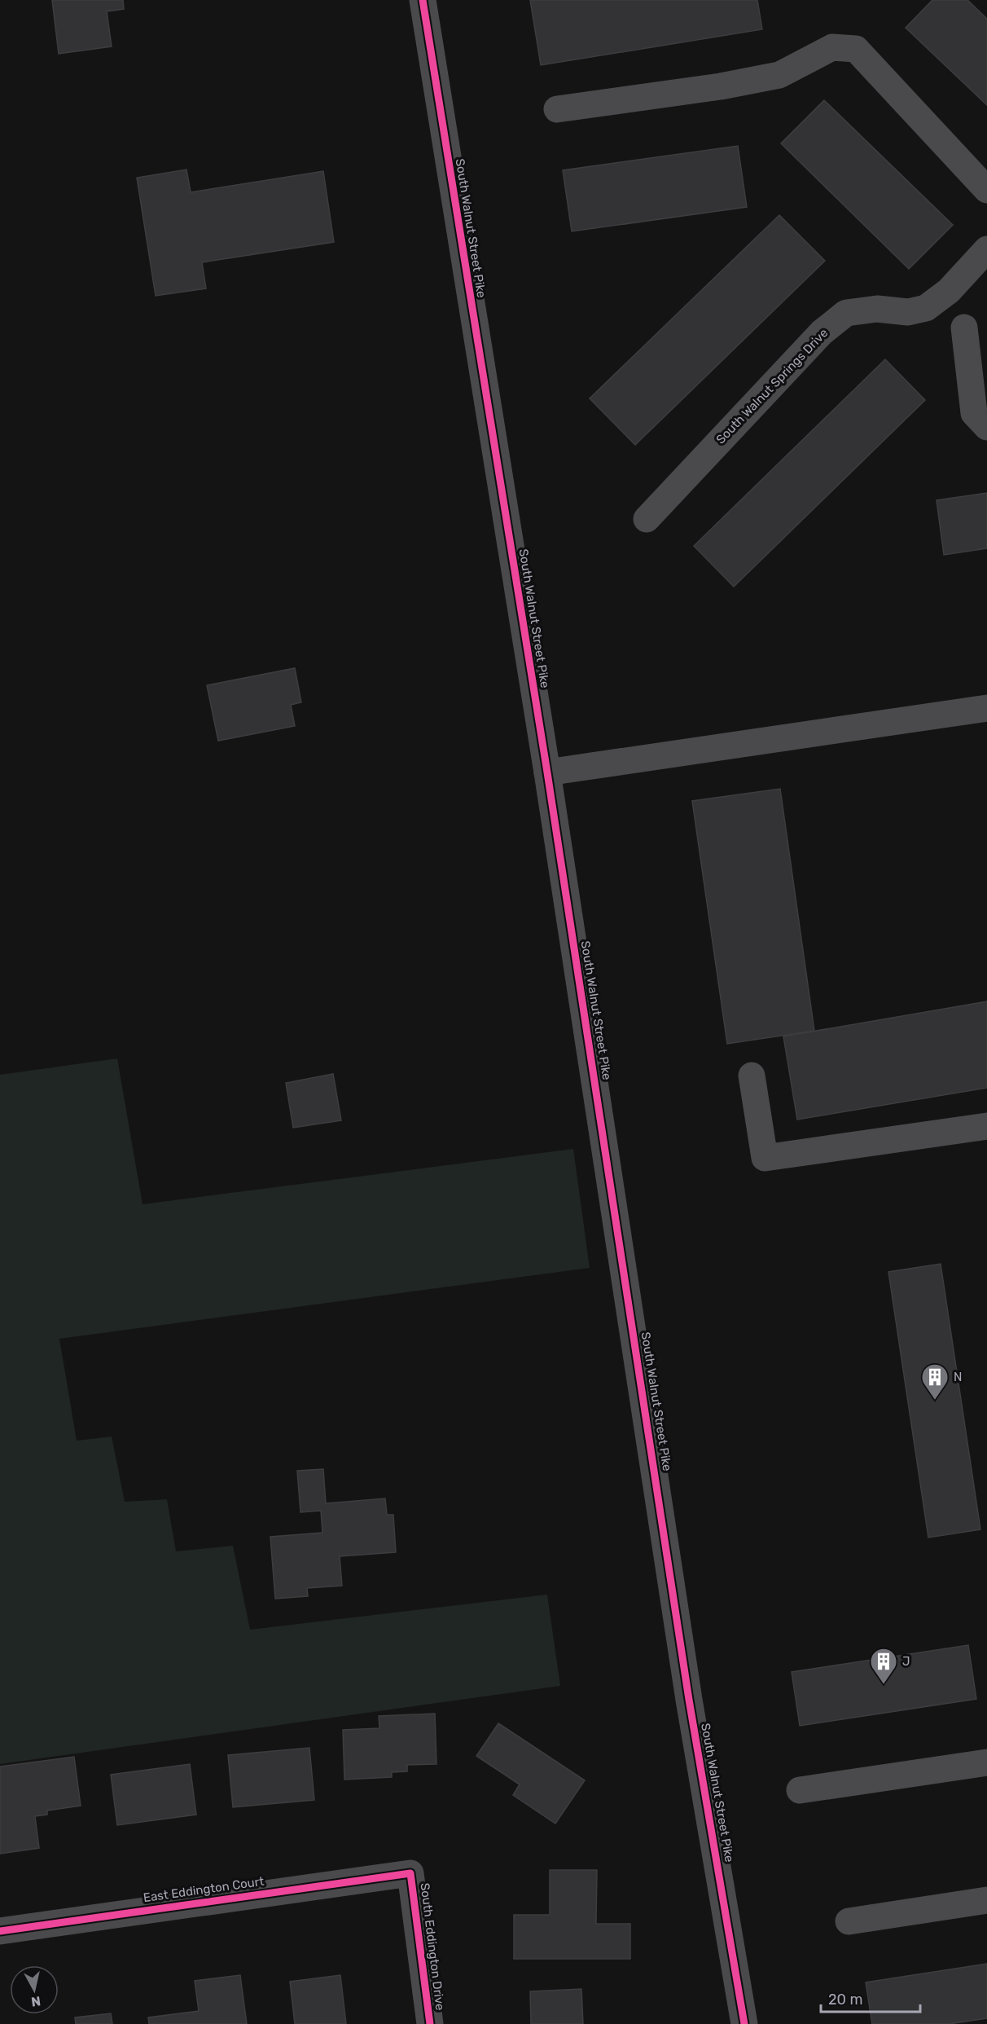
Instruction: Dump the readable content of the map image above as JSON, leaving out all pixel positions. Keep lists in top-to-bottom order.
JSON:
{
  "streets": {
    "street": [
      "South Walnut Street Pike",
      "South Walnut Springs Drive",
      "East Eddington Court",
      "South Eddington Drive"
    ]
  },
  "crossings": [
    ["East Eddington Court", "South Eddington Drive"]
  ],
  "places": {
    "building": ["N", "J"]
  },
  "scale_bar": "20 m",
  "north": "bottom"
}
